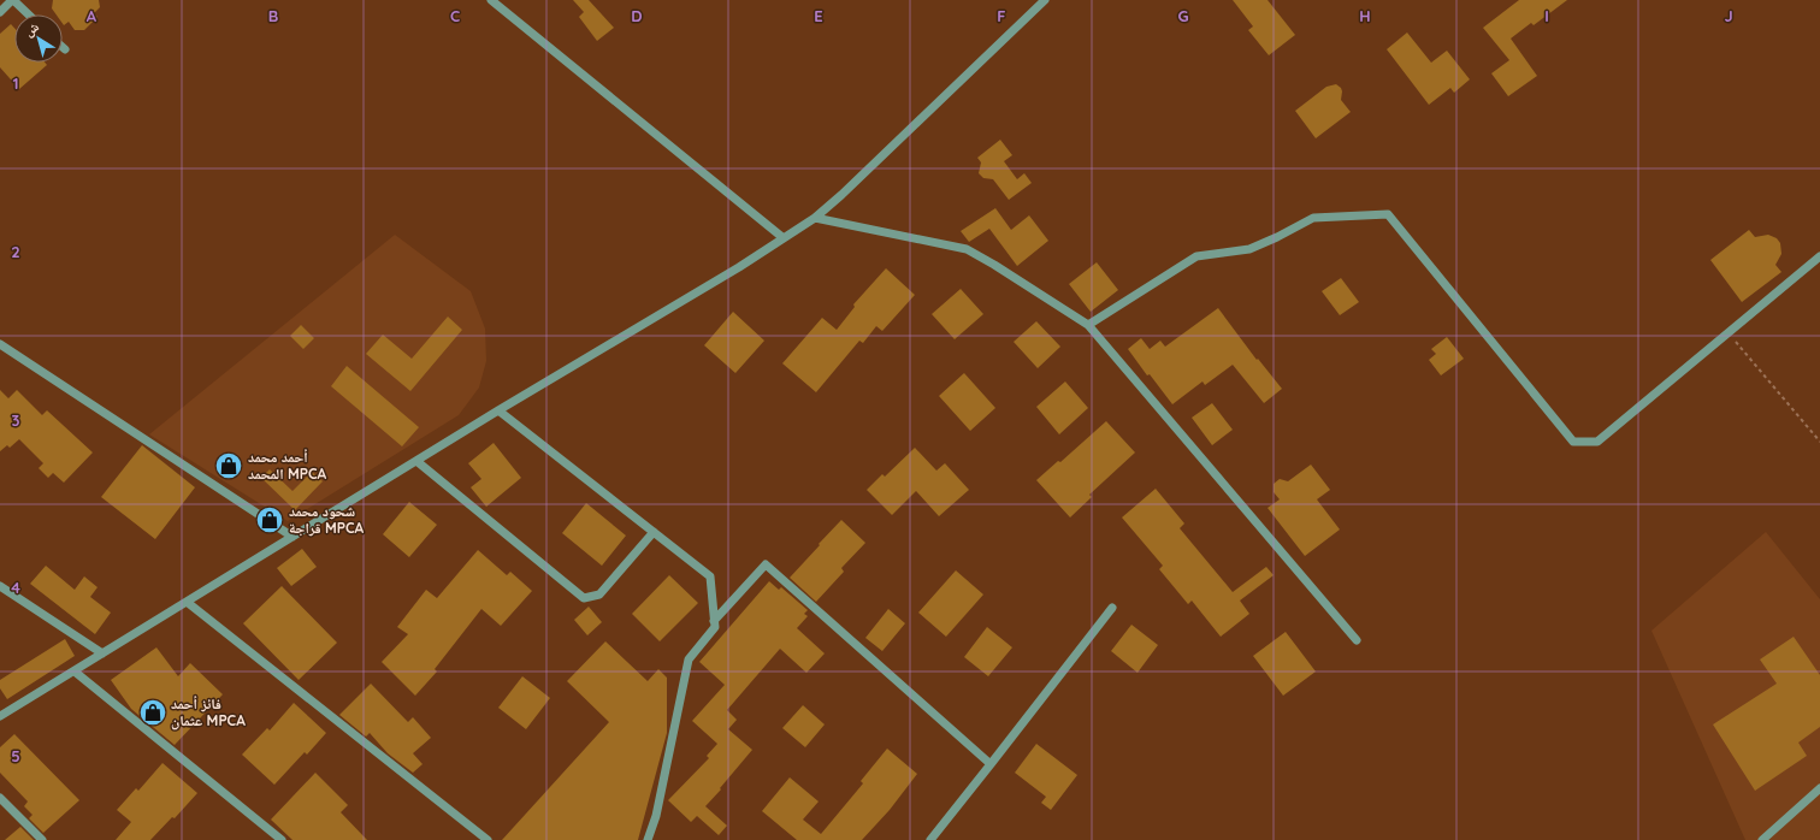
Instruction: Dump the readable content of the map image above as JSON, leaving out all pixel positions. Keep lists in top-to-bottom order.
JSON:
{
  "places": {
    "shop": ["أحمد محمد المحمد MPCA", "شحود محمد قراجة MPCA", "فائز أحمد عثمان MPCA"]
  },
  "north": "top left",
  "grid": {
    "columns": [
      "A",
      "B",
      "C",
      "D",
      "E",
      "F",
      "G",
      "H",
      "I",
      "J"
    ],
    "rows": [
      "1",
      "2",
      "3",
      "4",
      "5"
    ]
  }
}
